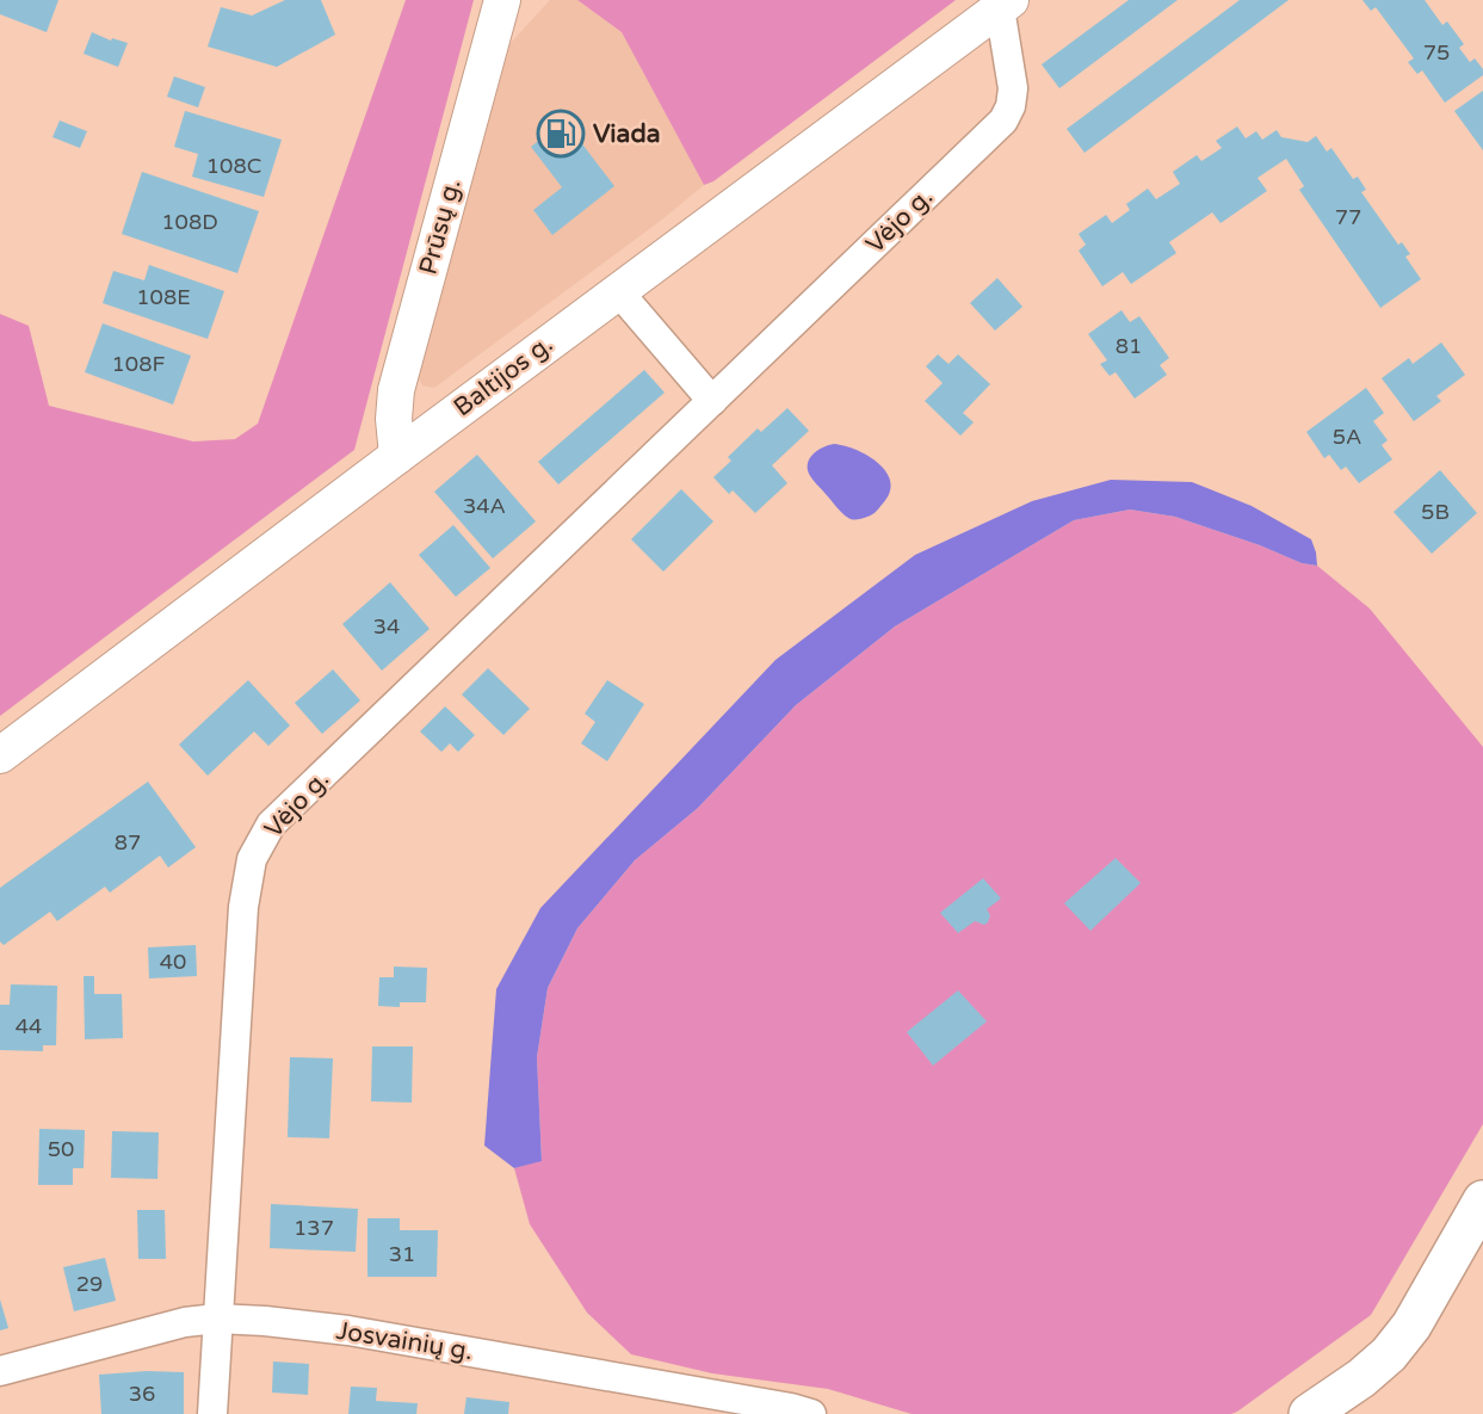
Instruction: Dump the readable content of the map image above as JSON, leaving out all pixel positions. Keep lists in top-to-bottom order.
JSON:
{
  "streets": {
    "street": [
      "Vėjo g.",
      "Prūsų g.",
      "Baltijos g.",
      "Josvainių g."
    ]
  },
  "crossings": [
    ["Vėjo g.", "Baltijos g."],
    ["Vėjo g.", "Josvainių g."],
    ["Prūsų g.", "Baltijos g."]
  ],
  "places": {
    "fuel station": ["Viada"]
  },
  "house_numbers": [
    "75",
    "108C",
    "77",
    "108D",
    "108E",
    "81",
    "108F",
    "5A",
    "34A",
    "5B",
    "34",
    "87",
    "40",
    "44",
    "50",
    "137",
    "31",
    "29",
    "36"
  ]
}
